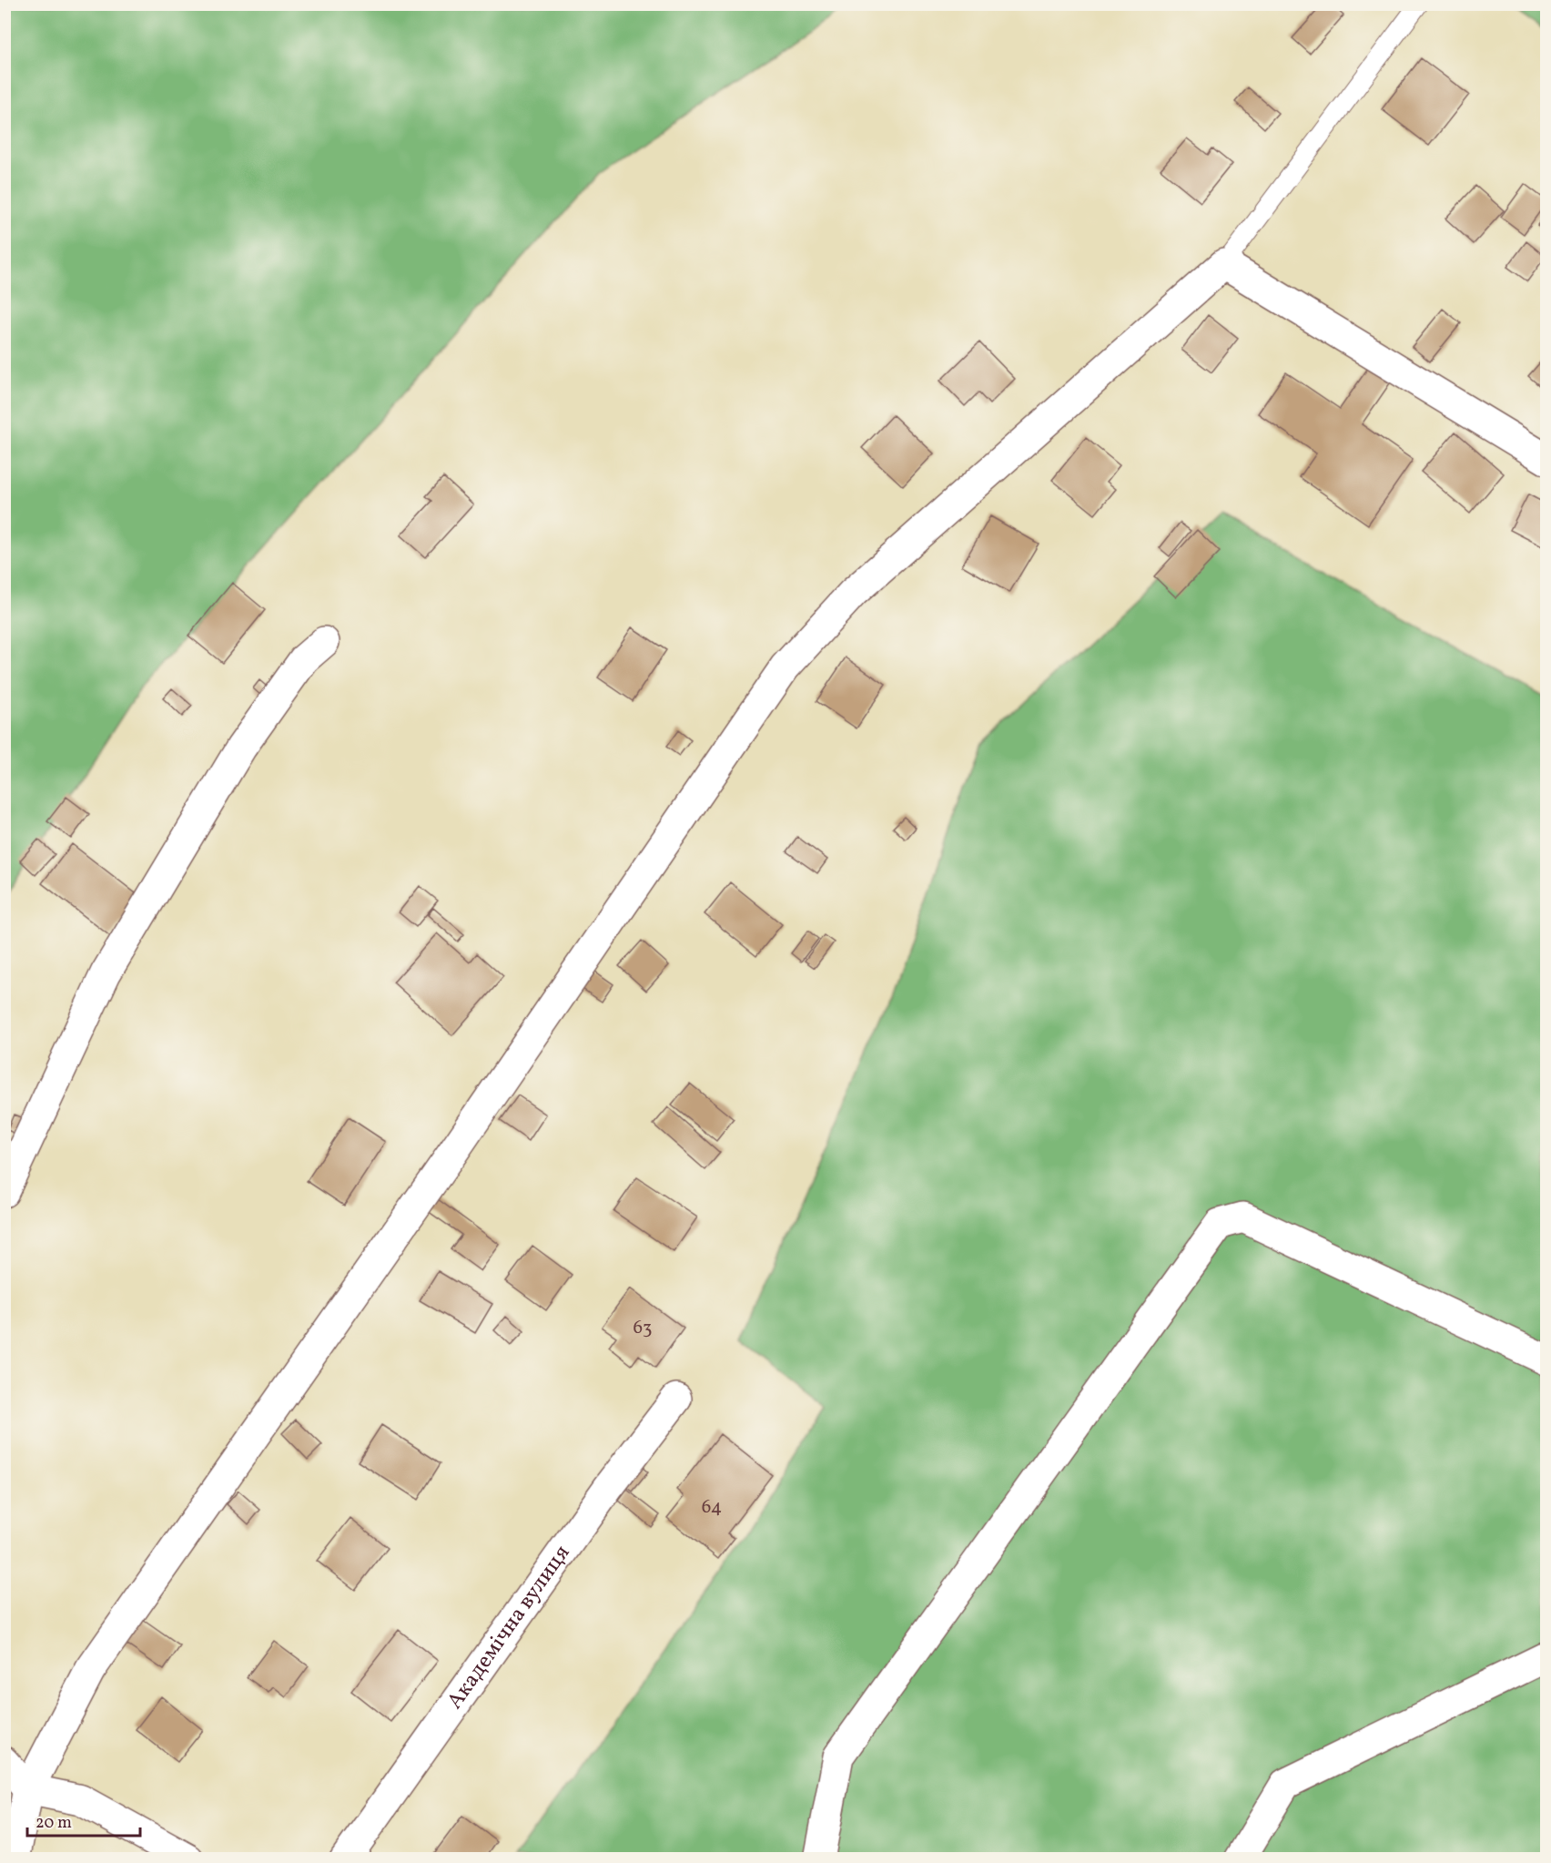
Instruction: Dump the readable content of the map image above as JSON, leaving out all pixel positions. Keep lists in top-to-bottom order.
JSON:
{
  "streets": {
    "street": ["Академічна вулиця"]
  },
  "house_numbers": ["63", "64"],
  "scale_bar": "20 m"
}
